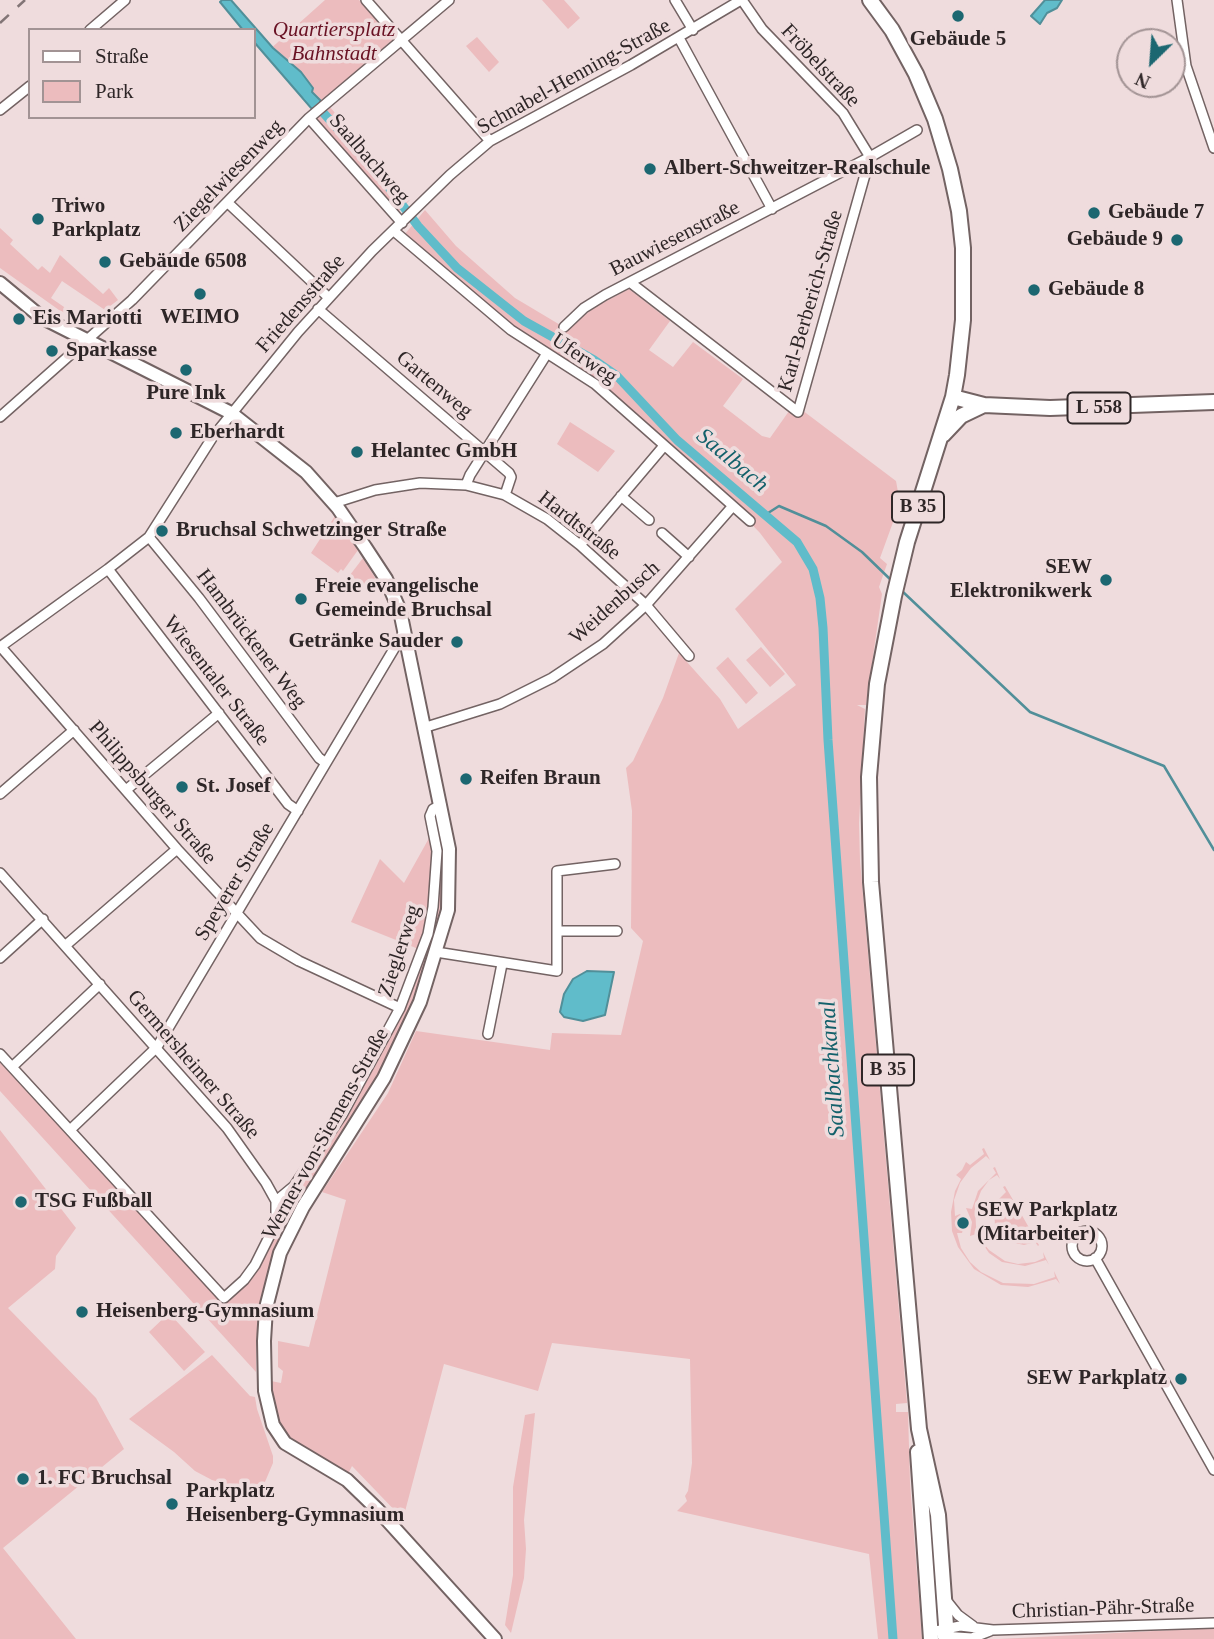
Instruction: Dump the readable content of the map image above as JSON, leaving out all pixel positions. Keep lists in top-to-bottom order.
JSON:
{
  "streets": {
    "main road": ["L 558", "B 35", "Werner-von-Siemens-Straße"],
    "street": [
      "Fröbelstraße",
      "Schnabel-Henning-Straße",
      "Saalbachweg",
      "Ziegelwiesenweg",
      "Bauwiesenstraße",
      "Karl-Berberich-Straße",
      "Friedensstraße",
      "Uferweg",
      "Gartenweg",
      "Hardtstraße",
      "Weidenbusch",
      "Hambrückener Weg",
      "Wiesentaler Straße",
      "Philippsburger Straße",
      "Speyerer Straße",
      "Zieglerweg",
      "Germersheimer Straße",
      "Christian-Pähr-Straße"
    ]
  },
  "crossings": [
    ["Fröbelstraße", "Schnabel-Henning-Straße"],
    ["Fröbelstraße", "Bauwiesenstraße"],
    ["Fröbelstraße", "Karl-Berberich-Straße"],
    ["Schnabel-Henning-Straße", "Saalbachweg"],
    ["Schnabel-Henning-Straße", "Friedensstraße"],
    ["Saalbachweg", "Ziegelwiesenweg"],
    ["Saalbachweg", "Friedensstraße"],
    ["Ziegelwiesenweg", "Werner-von-Siemens-Straße"],
    ["Bauwiesenstraße", "Karl-Berberich-Straße"],
    ["Friedensstraße", "Uferweg"],
    ["Friedensstraße", "Gartenweg"],
    ["Friedensstraße", "Hambrückener Weg"],
    ["Friedensstraße", "Wiesentaler Straße"],
    ["Friedensstraße", "Philippsburger Straße"],
    ["Friedensstraße", "Werner-von-Siemens-Straße"],
    ["Uferweg", "Weidenbusch"],
    ["Gartenweg", "Hardtstraße"],
    ["L 558", "B 35"],
    ["B 35", "Christian-Pähr-Straße"],
    ["Hardtstraße", "Weidenbusch"],
    ["Hardtstraße", "Werner-von-Siemens-Straße"],
    ["Weidenbusch", "Werner-von-Siemens-Straße"],
    ["Hambrückener Weg", "Speyerer Straße"],
    ["Wiesentaler Straße", "Speyerer Straße"],
    ["Philippsburger Straße", "Speyerer Straße"],
    ["Philippsburger Straße", "Zieglerweg"],
    ["Speyerer Straße", "Germersheimer Straße"],
    ["Speyerer Straße", "Werner-von-Siemens-Straße"],
    ["Zieglerweg", "Germersheimer Straße"],
    ["Zieglerweg", "Werner-von-Siemens-Straße"]
  ],
  "water": ["Saalbach", "Saalbachkanal"],
  "parks": ["Quartiersplatz Bahnstadt"],
  "places": [
    "Gebäude 5",
    "Albert-Schweitzer-Realschule",
    "Gebäude 7",
    "Triwo Parkplatz",
    "Gebäude 9",
    "Gebäude 6508",
    "Gebäude 8",
    "WEIMO",
    "Eis Mariotti",
    "Sparkasse",
    "Pure Ink",
    "Eberhardt",
    "Helantec GmbH",
    "Bruchsal Schwetzinger Straße",
    "SEW Elektronikwerk",
    "Freie evangelische Gemeinde Bruchsal",
    "Getränke Sauder",
    "Reifen Braun",
    "St. Josef",
    "TSG Fußball",
    "SEW Parkplatz (Mitarbeiter)",
    "Heisenberg-Gymnasium",
    "SEW Parkplatz",
    "1. FC Bruchsal",
    "Parkplatz Heisenberg-Gymnasium"
  ],
  "legend": ["Straße", "Park"],
  "north": "bottom left"
}
